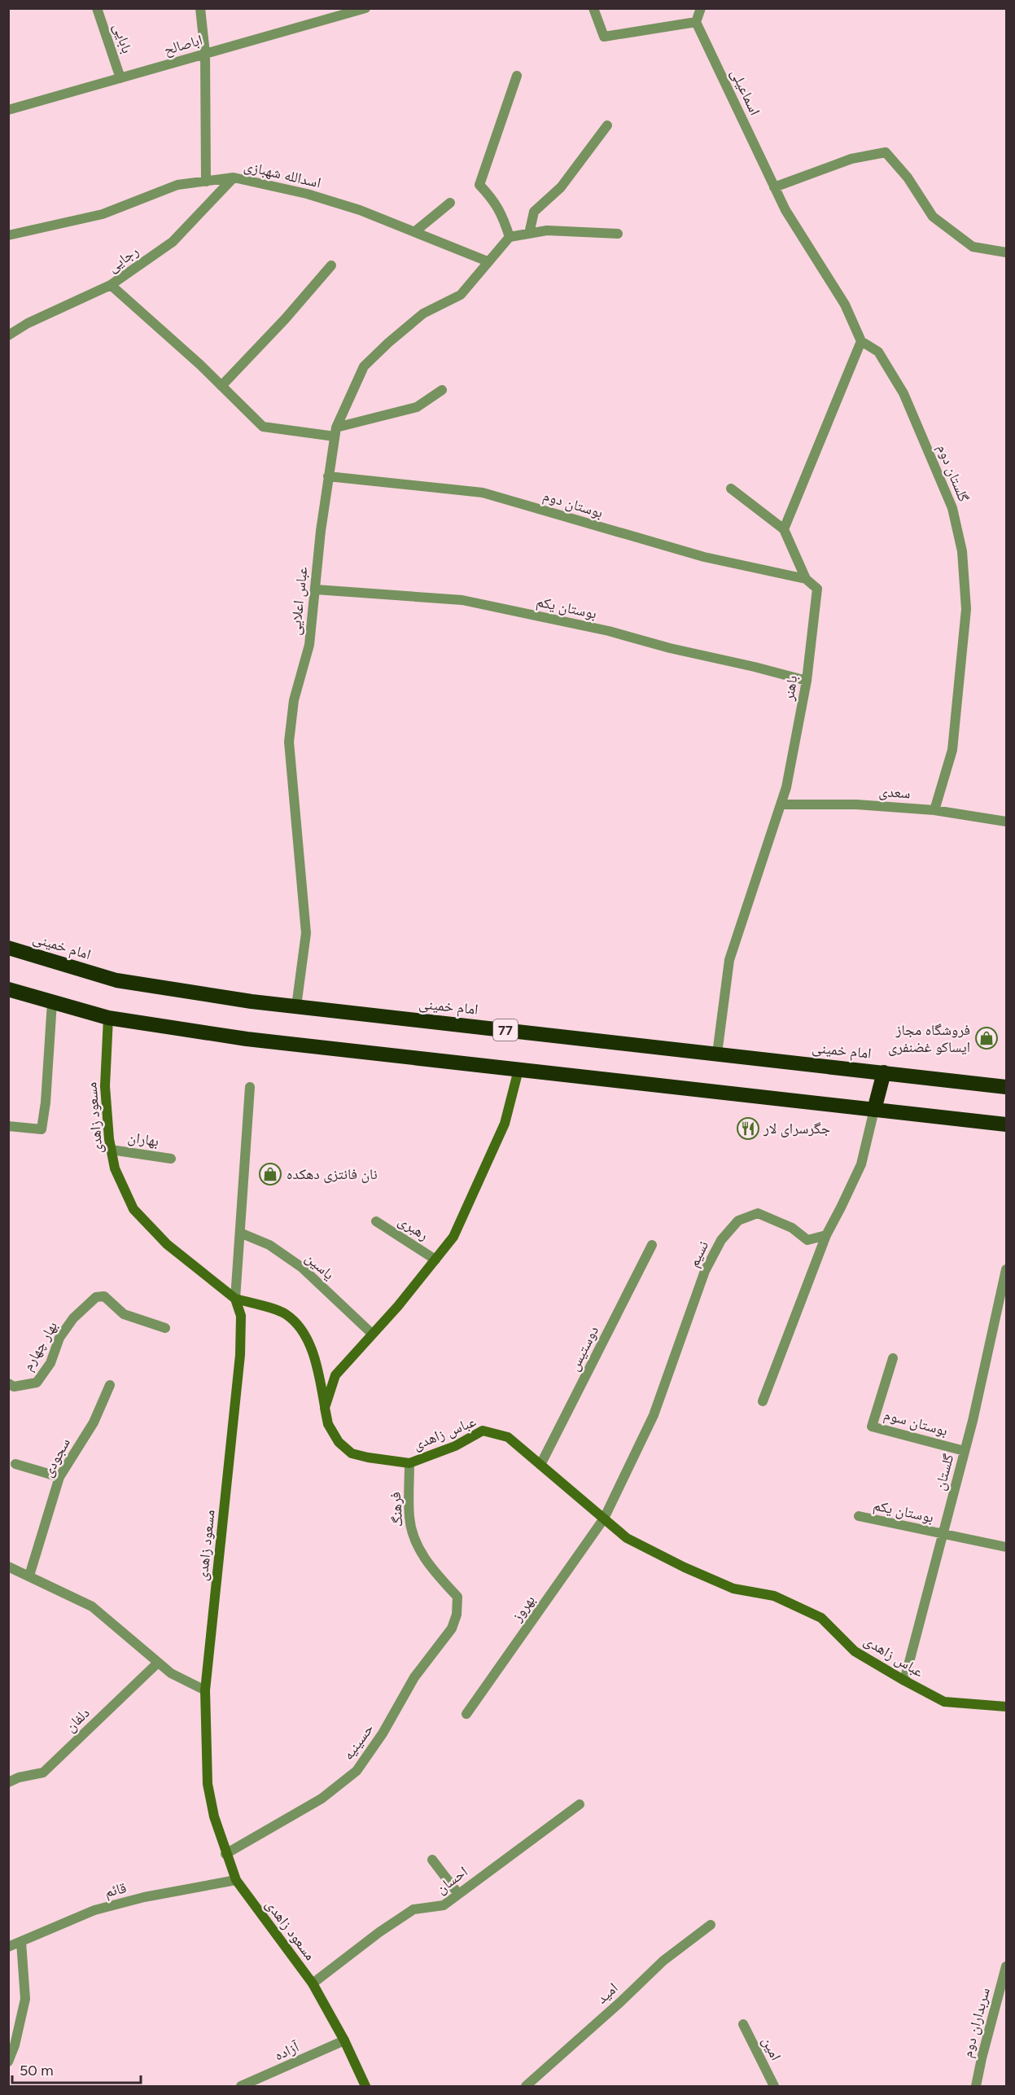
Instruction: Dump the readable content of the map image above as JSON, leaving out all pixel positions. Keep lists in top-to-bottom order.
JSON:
{
  "streets": {
    "highway": ["امام خمینی", "77"],
    "street": [
      "بابایی",
      "اباصالح",
      "اسماعیلی",
      "اسدالله شهبازی",
      "رجایی",
      "گلستان دوم",
      "بوستان دوم",
      "عباس اعلایی",
      "بوستان یکم",
      "باهنر",
      "سعدی",
      "مسعود زاهدی",
      "بهاران",
      "رهبری",
      "نسیم",
      "یاسین",
      "بهار چهارم",
      "دوستیس",
      "بوستان سوم",
      "عباس زاهدی",
      "سجودی",
      "گلستان",
      "فرهنگ",
      "بهروز",
      "دلفان",
      "حسینیه",
      "احسان",
      "قائم",
      "امید",
      "سربداران دوم",
      "امین",
      "آزاده"
    ]
  },
  "crossings": [
    ["بابایی", "اباصالح"],
    ["اسماعیلی", "گلستان دوم"],
    ["اسدالله شهبازی", "رجایی"],
    ["اسدالله شهبازی", "عباس اعلایی"],
    ["گلستان دوم", "سعدی"],
    ["بوستان دوم", "عباس اعلایی"],
    ["بوستان دوم", "باهنر"],
    ["عباس اعلایی", "بوستان یکم"],
    ["عباس اعلایی", "امام خمینی"],
    ["بوستان یکم", "باهنر"],
    ["بوستان یکم", "گلستان"],
    ["باهنر", "سعدی"],
    ["باهنر", "امام خمینی"],
    ["مسعود زاهدی", "بهاران"],
    ["مسعود زاهدی", "عباس زاهدی"],
    ["مسعود زاهدی", "حسینیه"],
    ["مسعود زاهدی", "احسان"],
    ["مسعود زاهدی", "قائم"],
    ["مسعود زاهدی", "آزاده"],
    ["نسیم", "عباس زاهدی"],
    ["نسیم", "بهروز"],
    ["دوستیس", "عباس زاهدی"],
    ["بوستان سوم", "گلستان"],
    ["عباس زاهدی", "گلستان"],
    ["عباس زاهدی", "فرهنگ"],
    ["عباس زاهدی", "بهروز"],
    ["فرهنگ", "حسینیه"]
  ],
  "places": {
    "shop": ["فروشگاه مجاز ایساکو غضنفری", "نان فانتزی دهکده"],
    "restaurant": ["جگرسرای لار"]
  },
  "scale_bar": "50 m"
}
